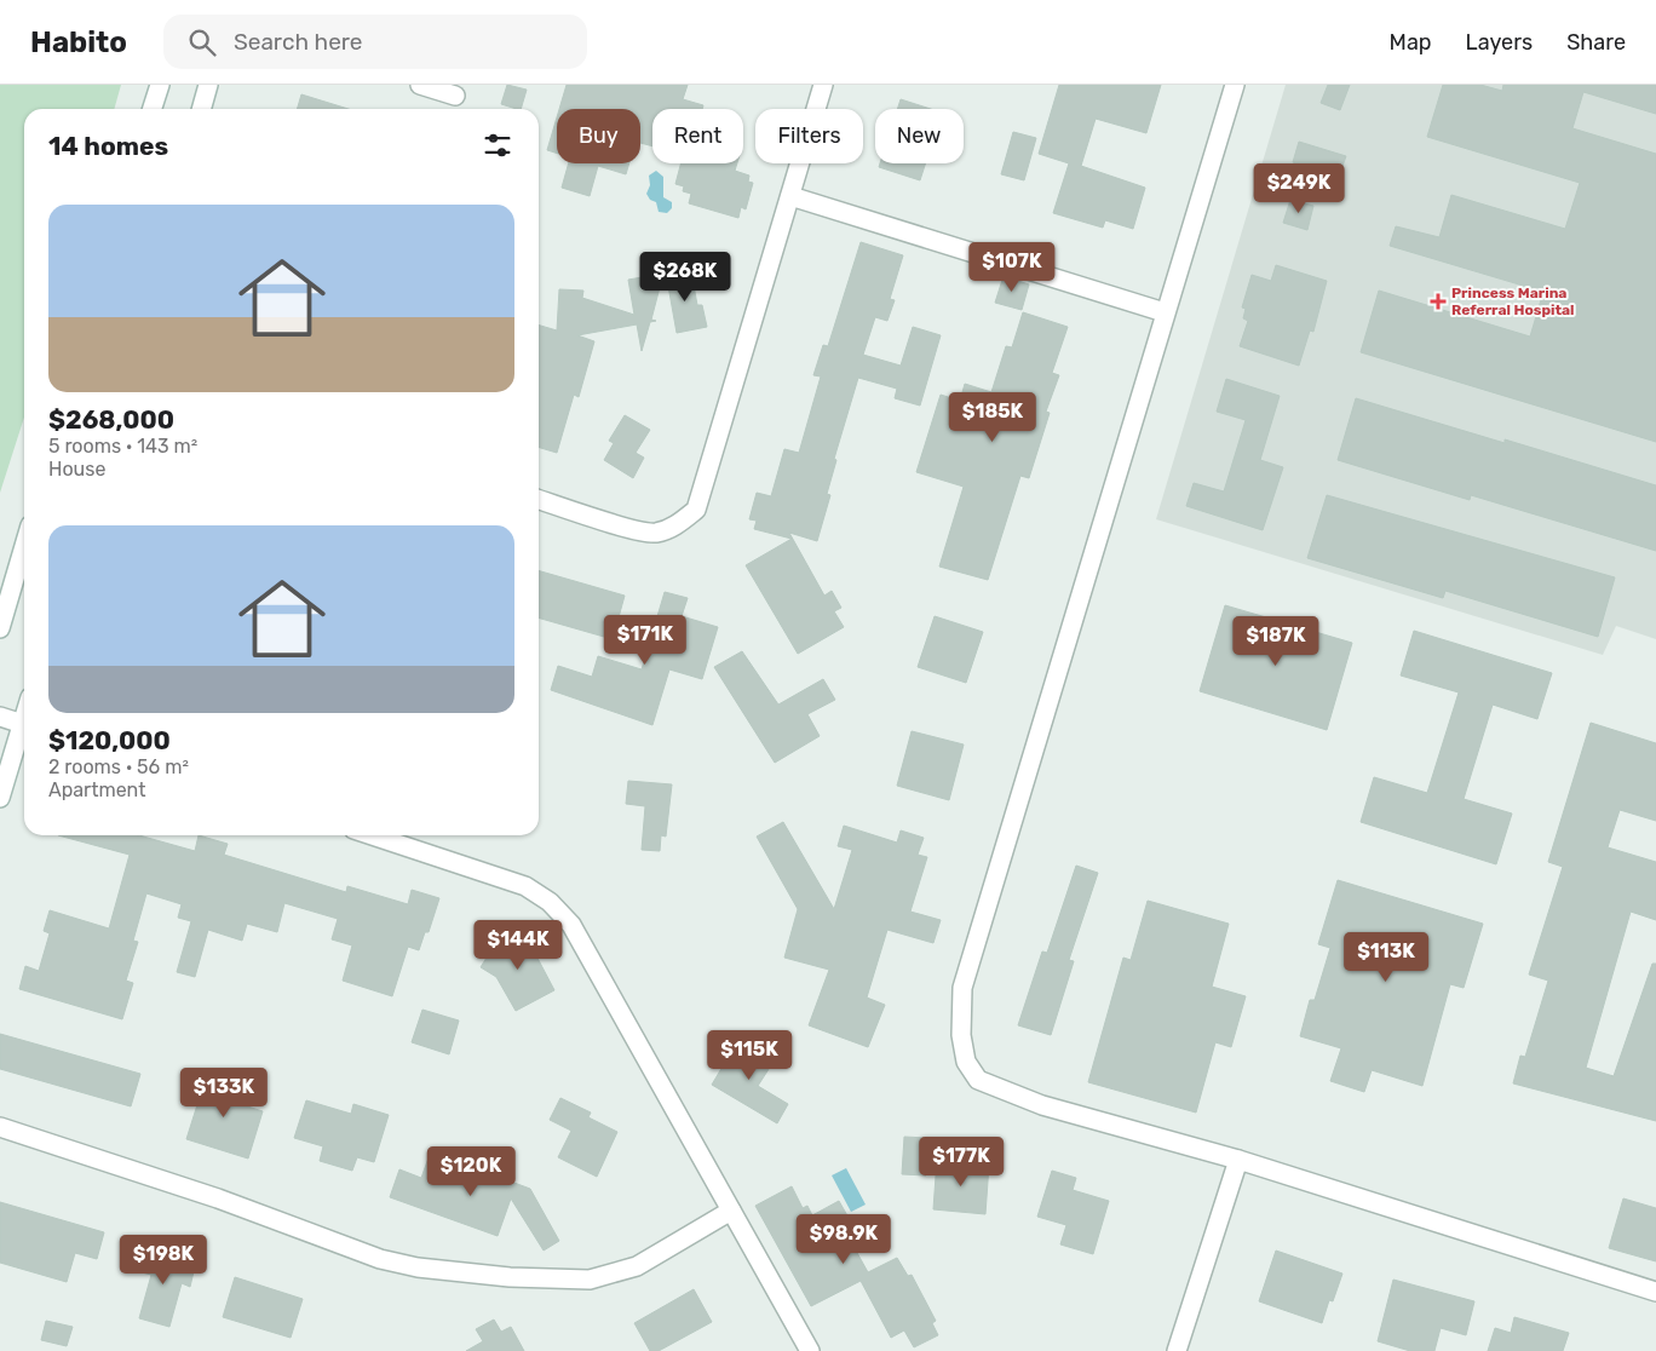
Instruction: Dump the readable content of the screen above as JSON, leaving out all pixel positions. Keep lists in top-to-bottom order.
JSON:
{
  "places": {
    "health": ["Princess Marina Referral Hospital"]
  },
  "page": {
    "header": "Habito",
    "search": "Search here",
    "nav": ["Map", "Layers", "Share"],
    "chip": [
      "Buy",
      "Rent",
      "Filters",
      "New"
    ],
    "heading": "14 homes",
    "price": [
      "$249K",
      "$107K",
      "$268K",
      "$185K",
      "$171K",
      "$187K",
      "$144K",
      "$113K",
      "$115K",
      "$133K",
      "$177K",
      "$120K",
      "$98.9K",
      "$198K"
    ],
    "list": [
      {
        "name": "$268,000",
        "note": "5 rooms · 143 m² · House"
      },
      {
        "name": "$120,000",
        "note": "2 rooms · 56 m² · Apartment"
      }
    ]
  }
}
